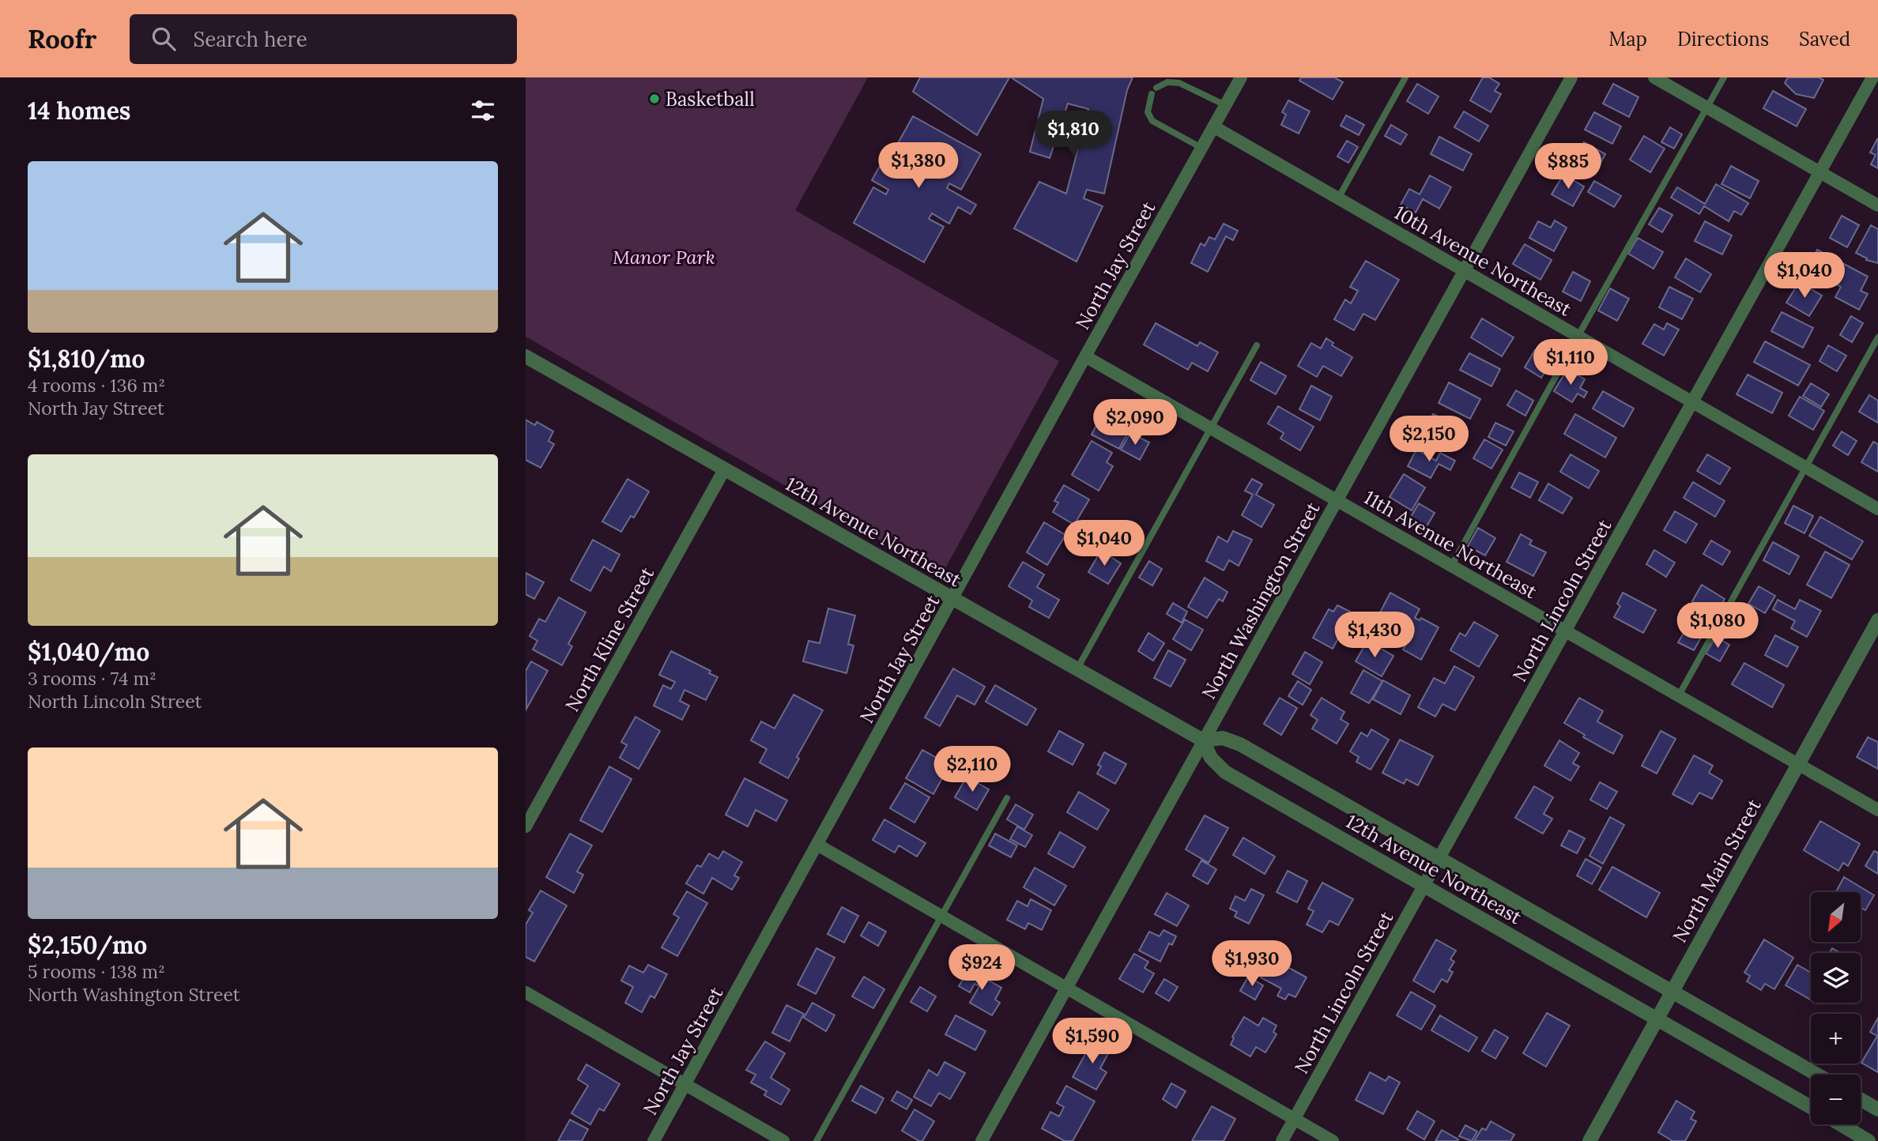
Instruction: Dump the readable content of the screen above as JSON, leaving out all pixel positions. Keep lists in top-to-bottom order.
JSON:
{
  "streets": {
    "street": [
      "10th Avenue Northeast",
      "North Jay Street",
      "12th Avenue Northeast",
      "11th Avenue Northeast",
      "North Washington Street",
      "North Lincoln Street",
      "North Kline Street",
      "North Main Street"
    ]
  },
  "crossings": [
    ["10th Avenue Northeast", "North Jay Street"],
    ["10th Avenue Northeast", "North Washington Street"],
    ["10th Avenue Northeast", "North Lincoln Street"],
    ["North Jay Street", "12th Avenue Northeast"],
    ["North Jay Street", "11th Avenue Northeast"],
    ["12th Avenue Northeast", "North Washington Street"],
    ["12th Avenue Northeast", "North Lincoln Street"],
    ["12th Avenue Northeast", "North Kline Street"],
    ["12th Avenue Northeast", "North Main Street"],
    ["11th Avenue Northeast", "North Washington Street"],
    ["11th Avenue Northeast", "North Lincoln Street"],
    ["11th Avenue Northeast", "North Main Street"]
  ],
  "parks": ["Manor Park"],
  "places": ["Basketball"],
  "north": "bottom left",
  "page": {
    "header": "Roofr",
    "search": "Search here",
    "nav": ["Map", "Directions", "Saved"],
    "heading": "14 homes",
    "price": [
      "$1,810",
      "$1,380",
      "$885",
      "$1,040",
      "$1,110",
      "$2,090",
      "$2,150",
      "$1,040",
      "$1,080",
      "$1,430",
      "$2,110",
      "$1,930",
      "$924",
      "$1,590"
    ],
    "list": [
      {
        "name": "$1,810/mo",
        "note": "4 rooms · 136 m² · North Jay Street"
      },
      {
        "name": "$1,040/mo",
        "note": "3 rooms · 74 m² · North Lincoln Street"
      },
      {
        "name": "$2,150/mo",
        "note": "5 rooms · 138 m² · North Washington Street"
      }
    ],
    "map_buttons": ["+", "−"]
  }
}
